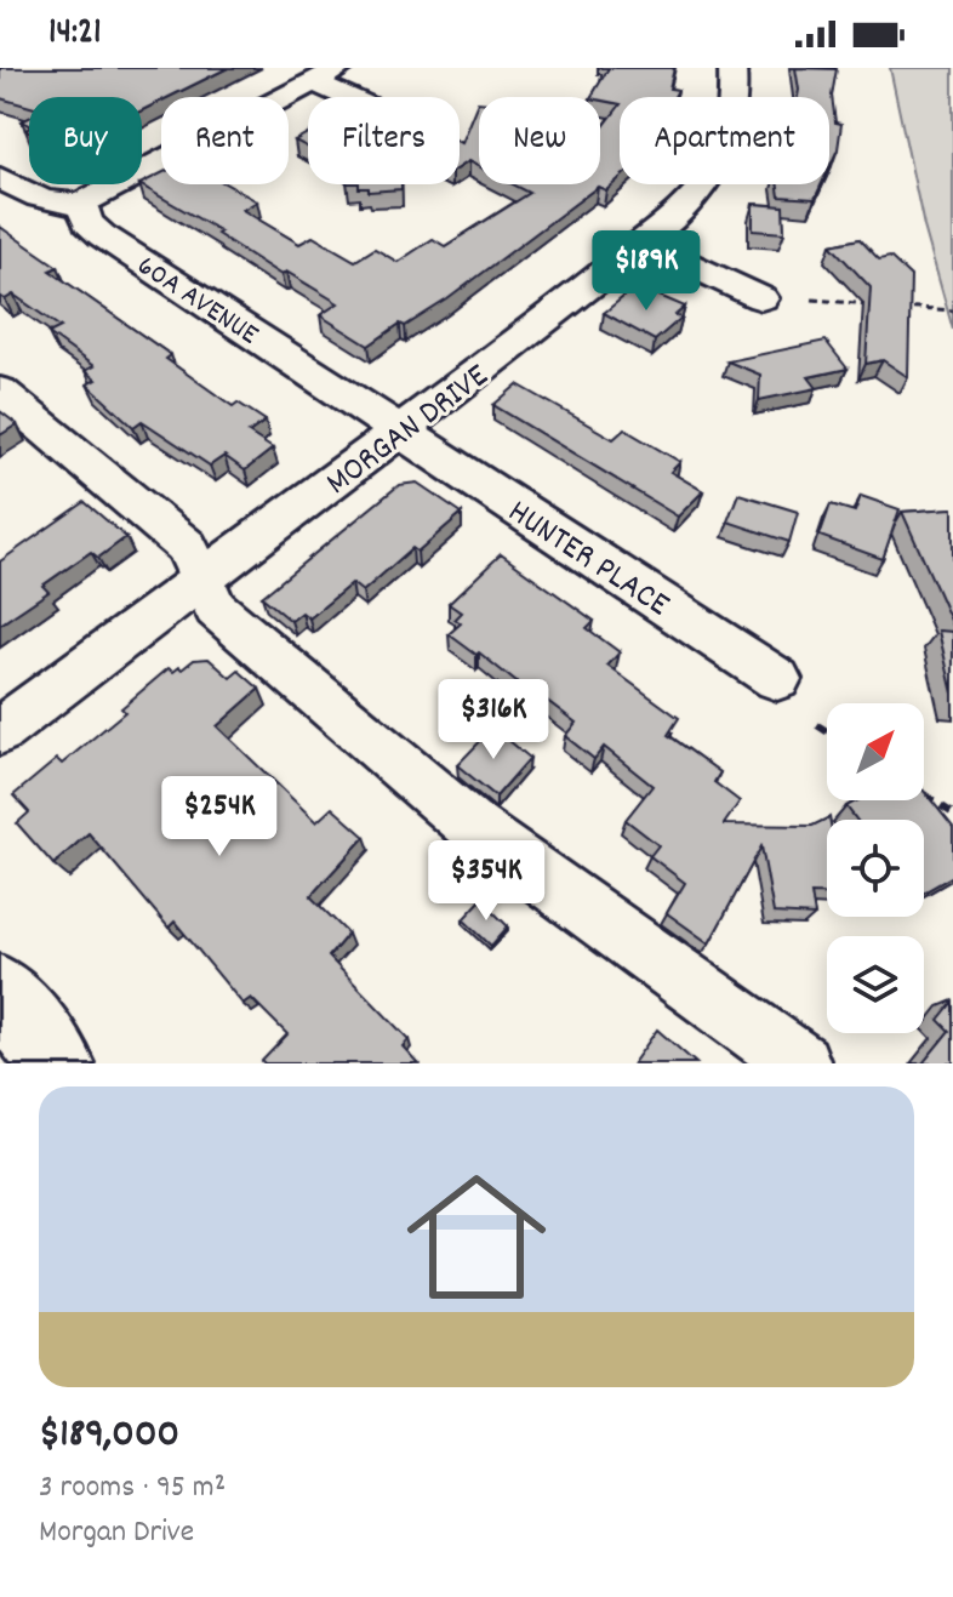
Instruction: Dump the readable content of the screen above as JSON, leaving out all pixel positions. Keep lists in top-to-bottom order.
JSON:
{
  "streets": {
    "street": ["60A AVENUE", "MORGAN DRIVE", "HUNTER PLACE"]
  },
  "crossings": [
    ["60A AVENUE", "MORGAN DRIVE"],
    ["60A AVENUE", "HUNTER PLACE"],
    ["MORGAN DRIVE", "HUNTER PLACE"]
  ],
  "north": "top right",
  "page": {
    "status": "14:21",
    "chip": [
      "Buy",
      "Rent",
      "Filters",
      "New",
      "Apartment"
    ],
    "price": [
      "$189K",
      "$316K",
      "$254K",
      "$354K"
    ],
    "list": [
      {
        "name": "$189,000",
        "note": "3 rooms · 95 m² · Morgan Drive"
      }
    ]
  }
}
